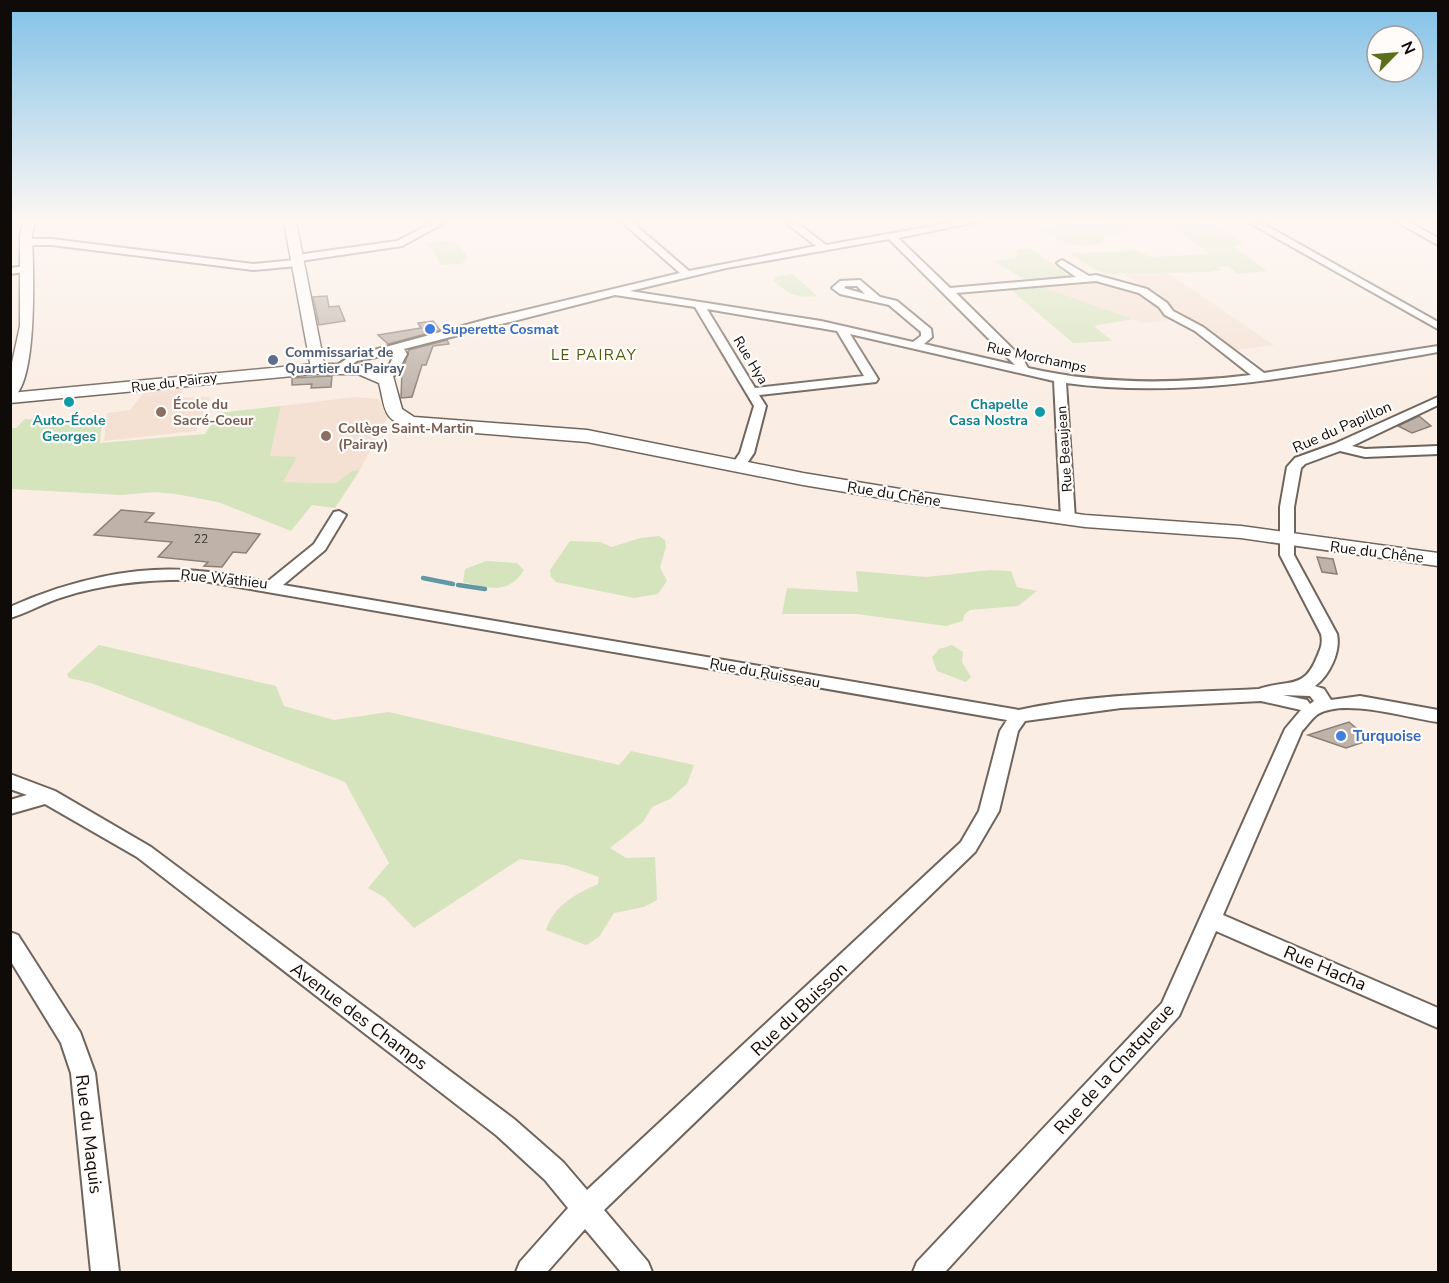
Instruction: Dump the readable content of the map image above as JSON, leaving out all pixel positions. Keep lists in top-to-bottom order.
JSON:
{
  "streets": {
    "main road": ["Rue du Pairay", "Rue du Chêne"],
    "street": [
      "Rue Morchamps",
      "Rue Hya",
      "Rue du Papillon",
      "Rue Beaujean",
      "Rue Wathieu",
      "Rue du Ruisseau",
      "Rue Hacha",
      "Rue du Buisson",
      "Avenue des Champs",
      "Rue de la Chatqueue",
      "Rue du Maquis"
    ]
  },
  "crossings": [
    ["Rue Morchamps", "Rue Hya"],
    ["Rue Morchamps", "Rue Beaujean"],
    ["Rue Hya", "Rue du Chêne"],
    ["Rue du Pairay", "Rue du Chêne"],
    ["Rue du Papillon", "Rue du Chêne"],
    ["Rue du Papillon", "Rue de la Chatqueue"],
    ["Rue Beaujean", "Rue du Chêne"],
    ["Rue du Chêne", "Rue de la Chatqueue"],
    ["Rue Wathieu", "Rue du Ruisseau"],
    ["Rue du Ruisseau", "Rue du Buisson"],
    ["Rue du Ruisseau", "Rue de la Chatqueue"],
    ["Rue Hacha", "Rue de la Chatqueue"],
    ["Rue du Buisson", "Avenue des Champs"]
  ],
  "districts": ["LE PAIRAY"],
  "places": [
    "Superette Cosmat",
    "Commissariat de Quartier du Pairay",
    "Auto-École Georges",
    "École du Sacré-Coeur",
    "Chapelle Casa Nostra",
    "Collège Saint-Martin (Pairay)",
    "Turquoise"
  ],
  "house_numbers": ["22"],
  "north": "top right"
}
